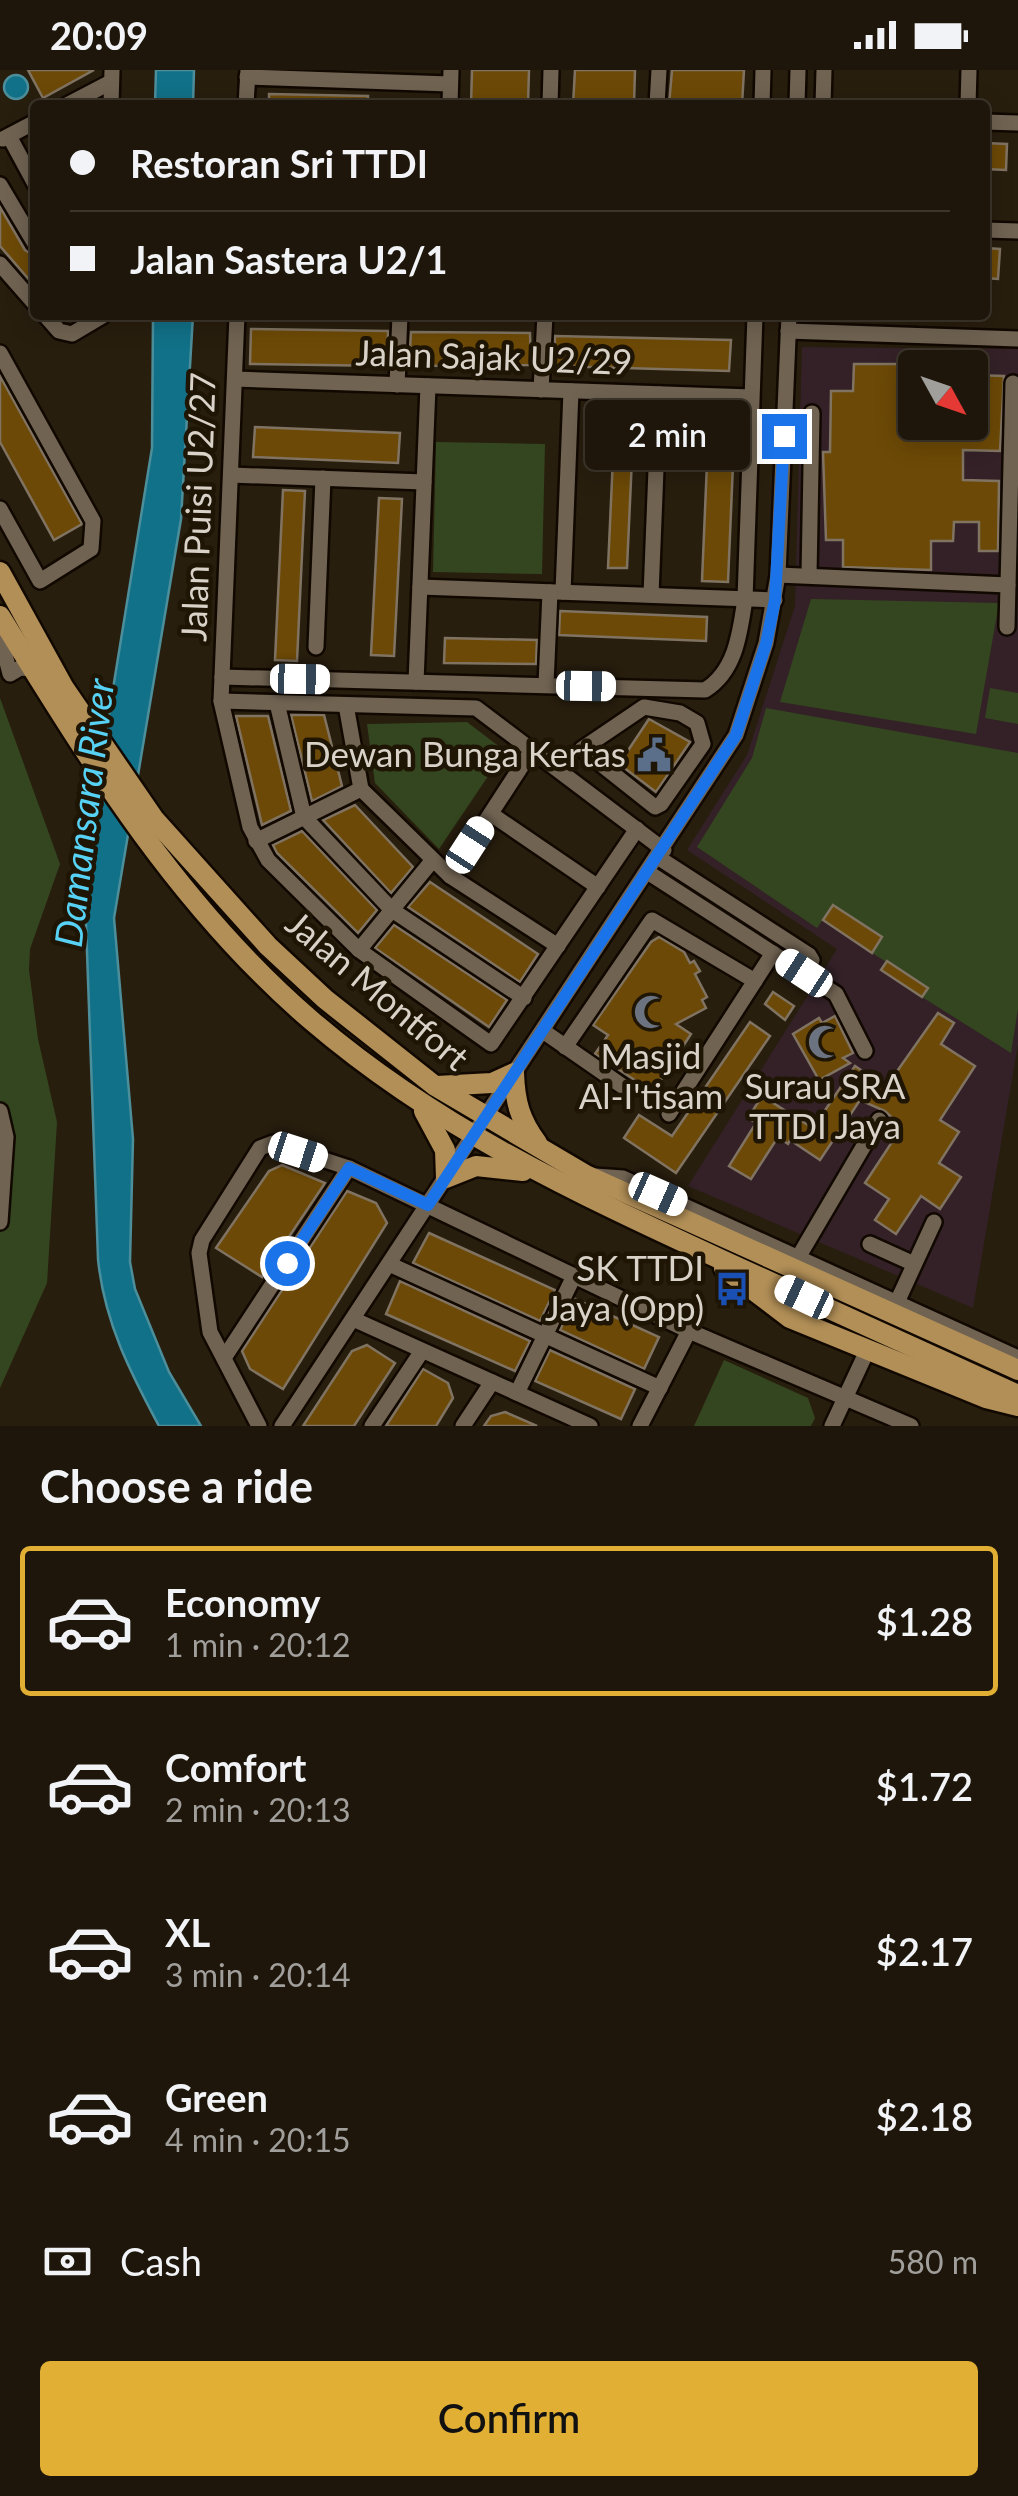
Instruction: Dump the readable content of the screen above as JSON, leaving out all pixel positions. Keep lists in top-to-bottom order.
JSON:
{
  "streets": {
    "main road": ["Jalan Montfort"],
    "street": ["Jalan Sajak U2/29", "Jalan Puisi U2/27"]
  },
  "crossings": [
    ["Jalan Sajak U2/29", "Jalan Puisi U2/27"]
  ],
  "water": ["Damansara River"],
  "places": {
    "public building": ["Dewan Bunga Kertas"],
    "mosque": ["Masjid Al-I'tisam", "Surau SRA TTDI Jaya"],
    "bus stop": ["SK TTDI Jaya (Opp)"]
  },
  "north": "bottom right",
  "page": {
    "status": "20:09",
    "banner": ["Restoran Sri TTDI", "Jalan Sastera U2/1"],
    "bubble": "2 min",
    "heading": "Choose a ride",
    "list": [
      {
        "name": "Economy",
        "note": "1 min · 20:12",
        "value": "$1.28"
      },
      {
        "name": "Comfort",
        "note": "2 min · 20:13",
        "value": "$1.72"
      },
      {
        "name": "XL",
        "note": "3 min · 20:14",
        "value": "$2.17"
      },
      {
        "name": "Green",
        "note": "4 min · 20:15",
        "value": "$2.18"
      }
    ],
    "pay": ["Cash", "580 m"],
    "buttons": "Confirm"
  }
}
